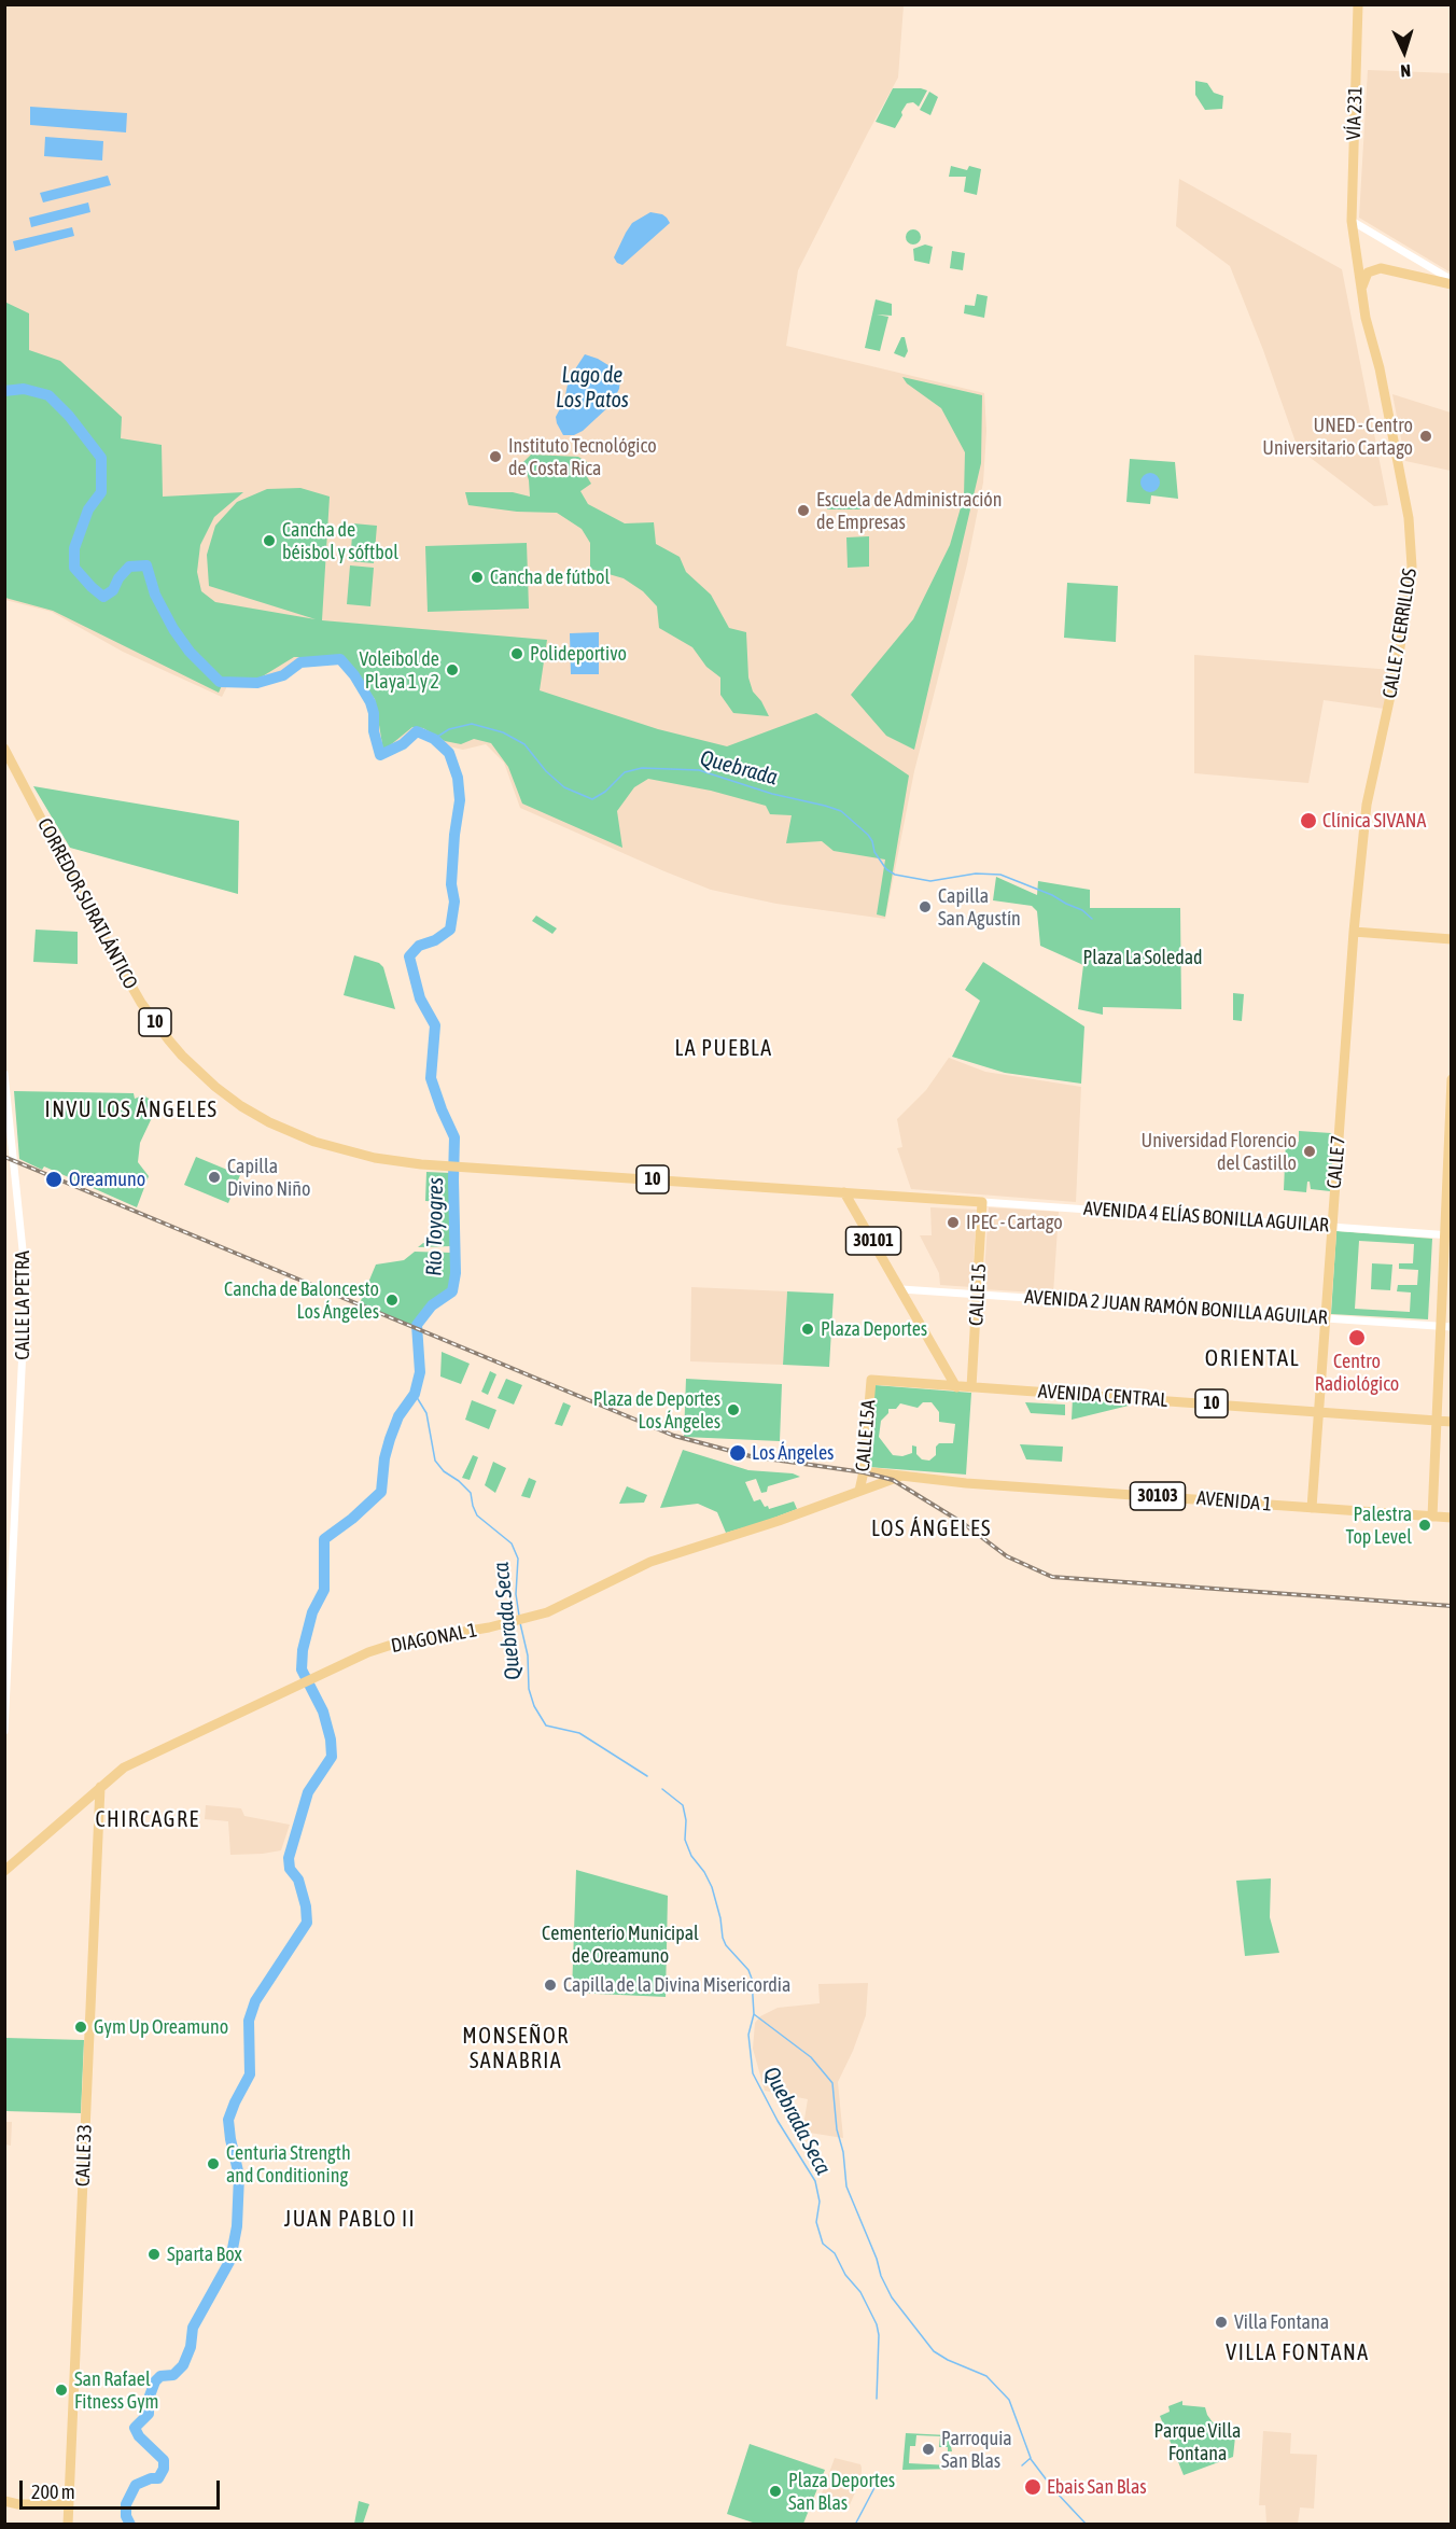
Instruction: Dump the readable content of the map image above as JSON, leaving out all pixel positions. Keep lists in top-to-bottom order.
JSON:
{
  "streets": {
    "main road": [
      "VÍA 231",
      "CALLE 7 CERRILLOS",
      "CORREDOR SURATLÁNTICO",
      "10",
      "CALLE 7",
      "AVENIDA 4 ELÍAS BONILLA AGUILAR",
      "30101",
      "CALLE 15",
      "AVENIDA CENTRAL",
      "CALLE 15A",
      "30103",
      "AVENIDA 1",
      "DIAGONAL 1",
      "CALLE 33"
    ],
    "street": ["CALLE LA PETRA", "AVENIDA 2 JUAN RAMÓN BONILLA AGUILAR"]
  },
  "crossings": [
    ["VÍA 231", "CALLE 7 CERRILLOS"],
    ["CALLE 7 CERRILLOS", "CALLE 7"],
    ["CORREDOR SURATLÁNTICO", "AVENIDA 4 ELÍAS BONILLA AGUILAR"],
    ["CORREDOR SURATLÁNTICO", "30101"],
    ["CALLE 7", "AVENIDA 4 ELÍAS BONILLA AGUILAR"],
    ["CALLE 7", "AVENIDA 2 JUAN RAMÓN BONILLA AGUILAR"],
    ["CALLE 7", "AVENIDA CENTRAL"],
    ["CALLE 7", "AVENIDA 1"],
    ["AVENIDA 4 ELÍAS BONILLA AGUILAR", "30101"],
    ["AVENIDA 4 ELÍAS BONILLA AGUILAR", "CALLE 15"],
    ["30101", "AVENIDA 2 JUAN RAMÓN BONILLA AGUILAR"],
    ["CALLE 15", "AVENIDA 2 JUAN RAMÓN BONILLA AGUILAR"],
    ["CALLE 15", "AVENIDA CENTRAL"],
    ["AVENIDA CENTRAL", "CALLE 15A"],
    ["CALLE 15A", "AVENIDA 1"],
    ["CALLE 15A", "DIAGONAL 1"],
    ["AVENIDA 1", "DIAGONAL 1"],
    ["DIAGONAL 1", "CALLE 33"]
  ],
  "districts": [
    "LA PUEBLA",
    "INVU LOS ÁNGELES",
    "ORIENTAL",
    "LOS ÁNGELES",
    "CHIRCAGRE",
    "MONSEÑOR SANABRIA",
    "JUAN PABLO II",
    "VILLA FONTANA"
  ],
  "water": [
    "Lago de Los Patos",
    "Quebrada",
    "Río Toyogres",
    "Quebrada Seca"
  ],
  "parks": ["Plaza La Soledad", "Cementerio Municipal de Oreamuno", "Parque Villa Fontana"],
  "places": [
    "UNED - Centro Universitario Cartago",
    "Instituto Tecnológico de Costa Rica",
    "Escuela de Administración de Empresas",
    "Cancha de béisbol y sóftbol",
    "Cancha de fútbol",
    "Polideportivo",
    "Voleibol de Playa 1 y 2",
    "Clínica SIVANA",
    "Capilla San Agustín",
    "Universidad Florencio del Castillo",
    "Capilla Divino Niño",
    "Oreamuno",
    "IPEC - Cartago",
    "Cancha de Baloncesto Los Ángeles",
    "Plaza Deportes",
    "Centro Radiológico",
    "Plaza de Deportes Los Ángeles",
    "Los Ángeles",
    "Palestra Top Level",
    "Capilla de la Divina Misericordia",
    "Gym Up Oreamuno",
    "Centuria Strength and Conditioning",
    "Sparta Box",
    "Villa Fontana",
    "San Rafael Fitness Gym",
    "Parroquia San Blas",
    "Ebais San Blas",
    "Plaza Deportes San Blas"
  ],
  "scale_bar": "200 m",
  "north": "bottom"
}
